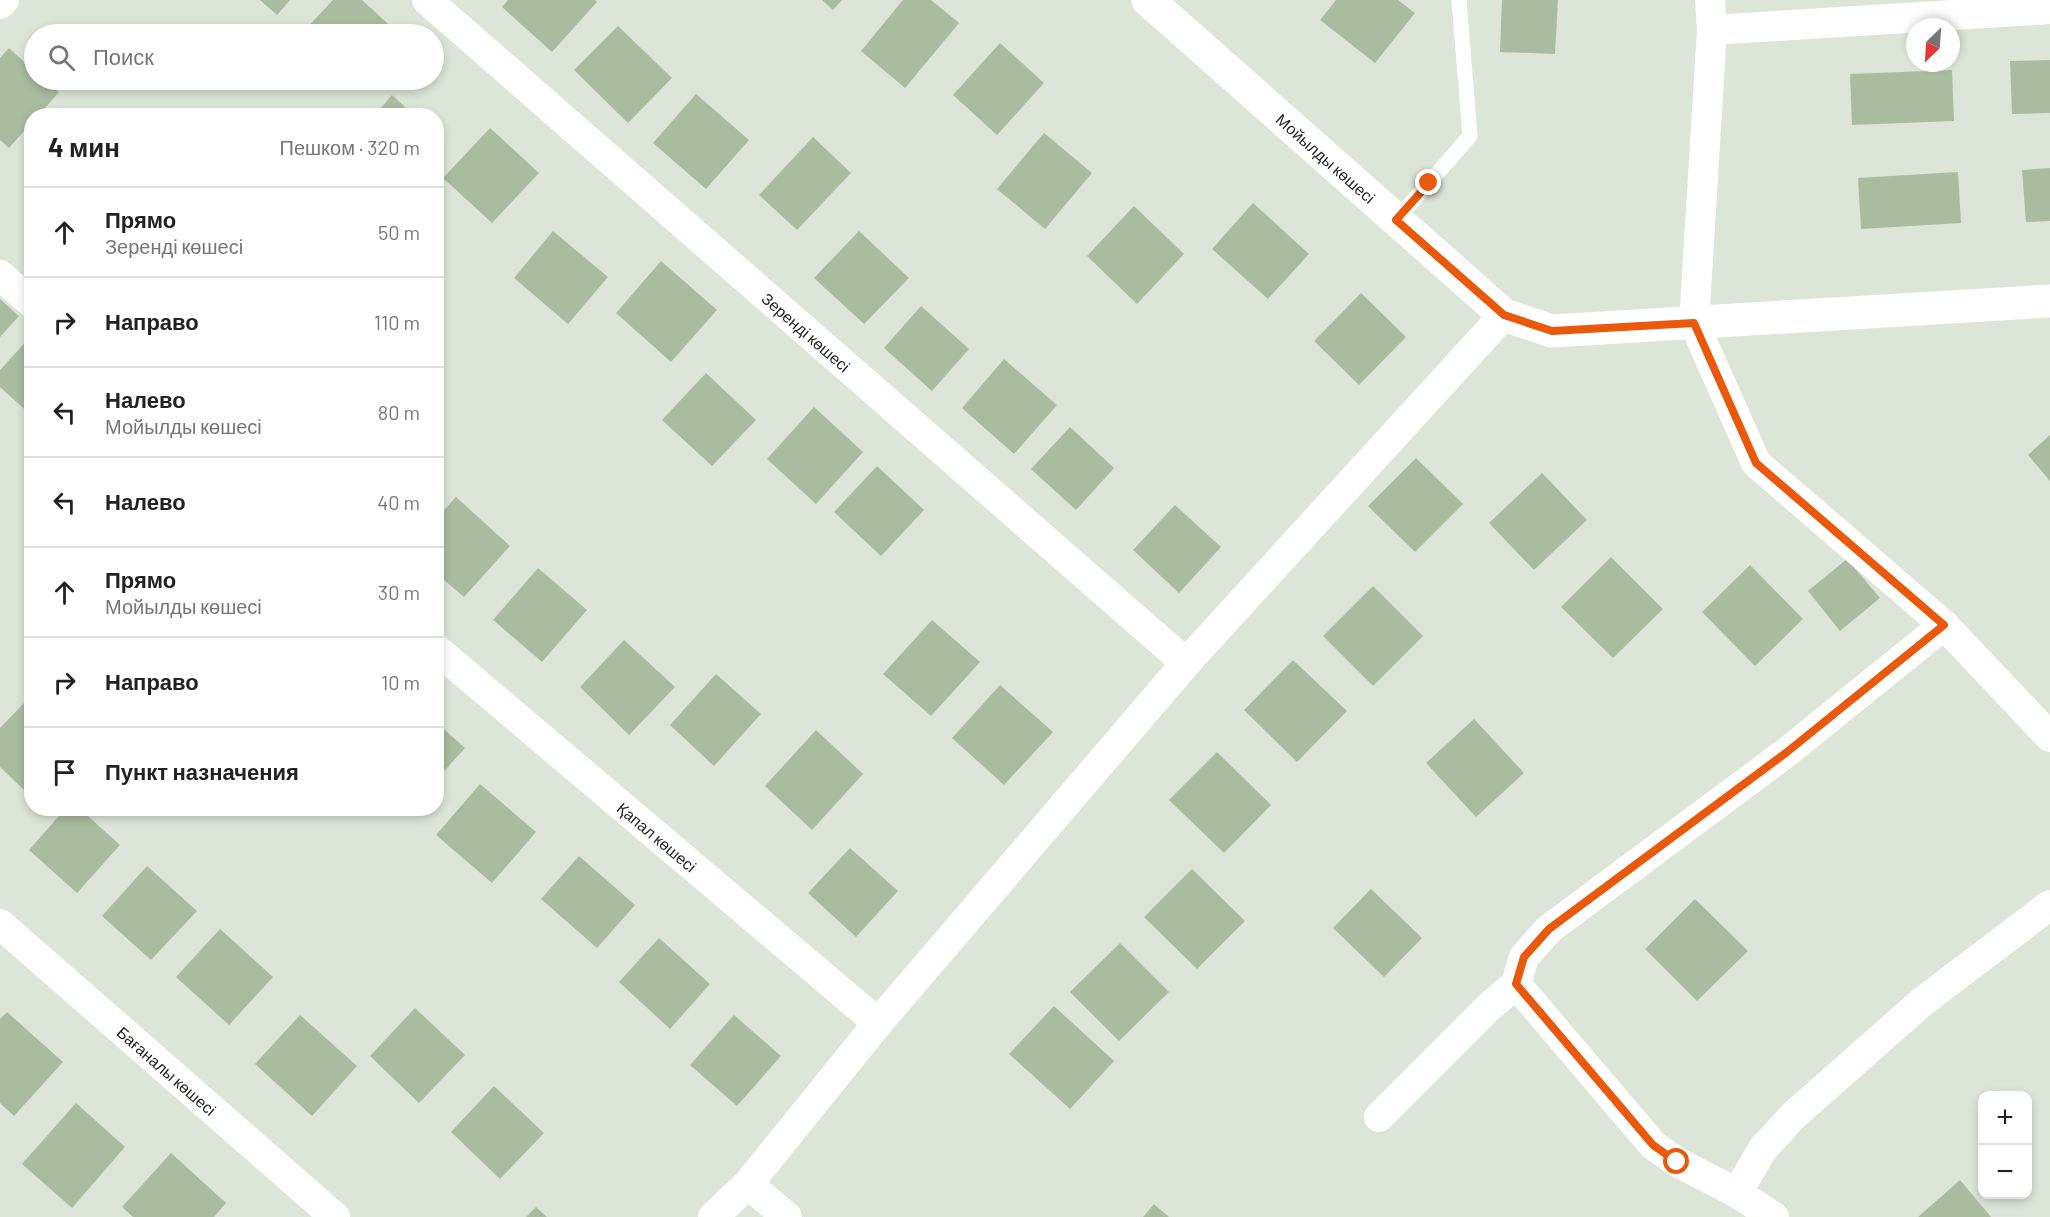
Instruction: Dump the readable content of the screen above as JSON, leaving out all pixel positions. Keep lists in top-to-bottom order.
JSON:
{
  "streets": {
    "street": [
      "Мойылды көшесі",
      "Зеренді көшесі",
      "Қапал көшесі",
      "Бағаналы көшесі"
    ]
  },
  "north": "bottom left",
  "page": {
    "search": "Поиск",
    "heading": ["4 мин", "Пешком · 320 m"],
    "list": [
      ["Прямо", "Зеренді көшесі", "50 m"],
      ["Направо", "110 m"],
      ["Налево", "Мойылды көшесі", "80 m"],
      ["Налево", "40 m"],
      ["Прямо", "Мойылды көшесі", "30 m"],
      ["Направо", "10 m"],
      "Пункт назначения"
    ],
    "map_buttons": ["+", "−"]
  }
}
